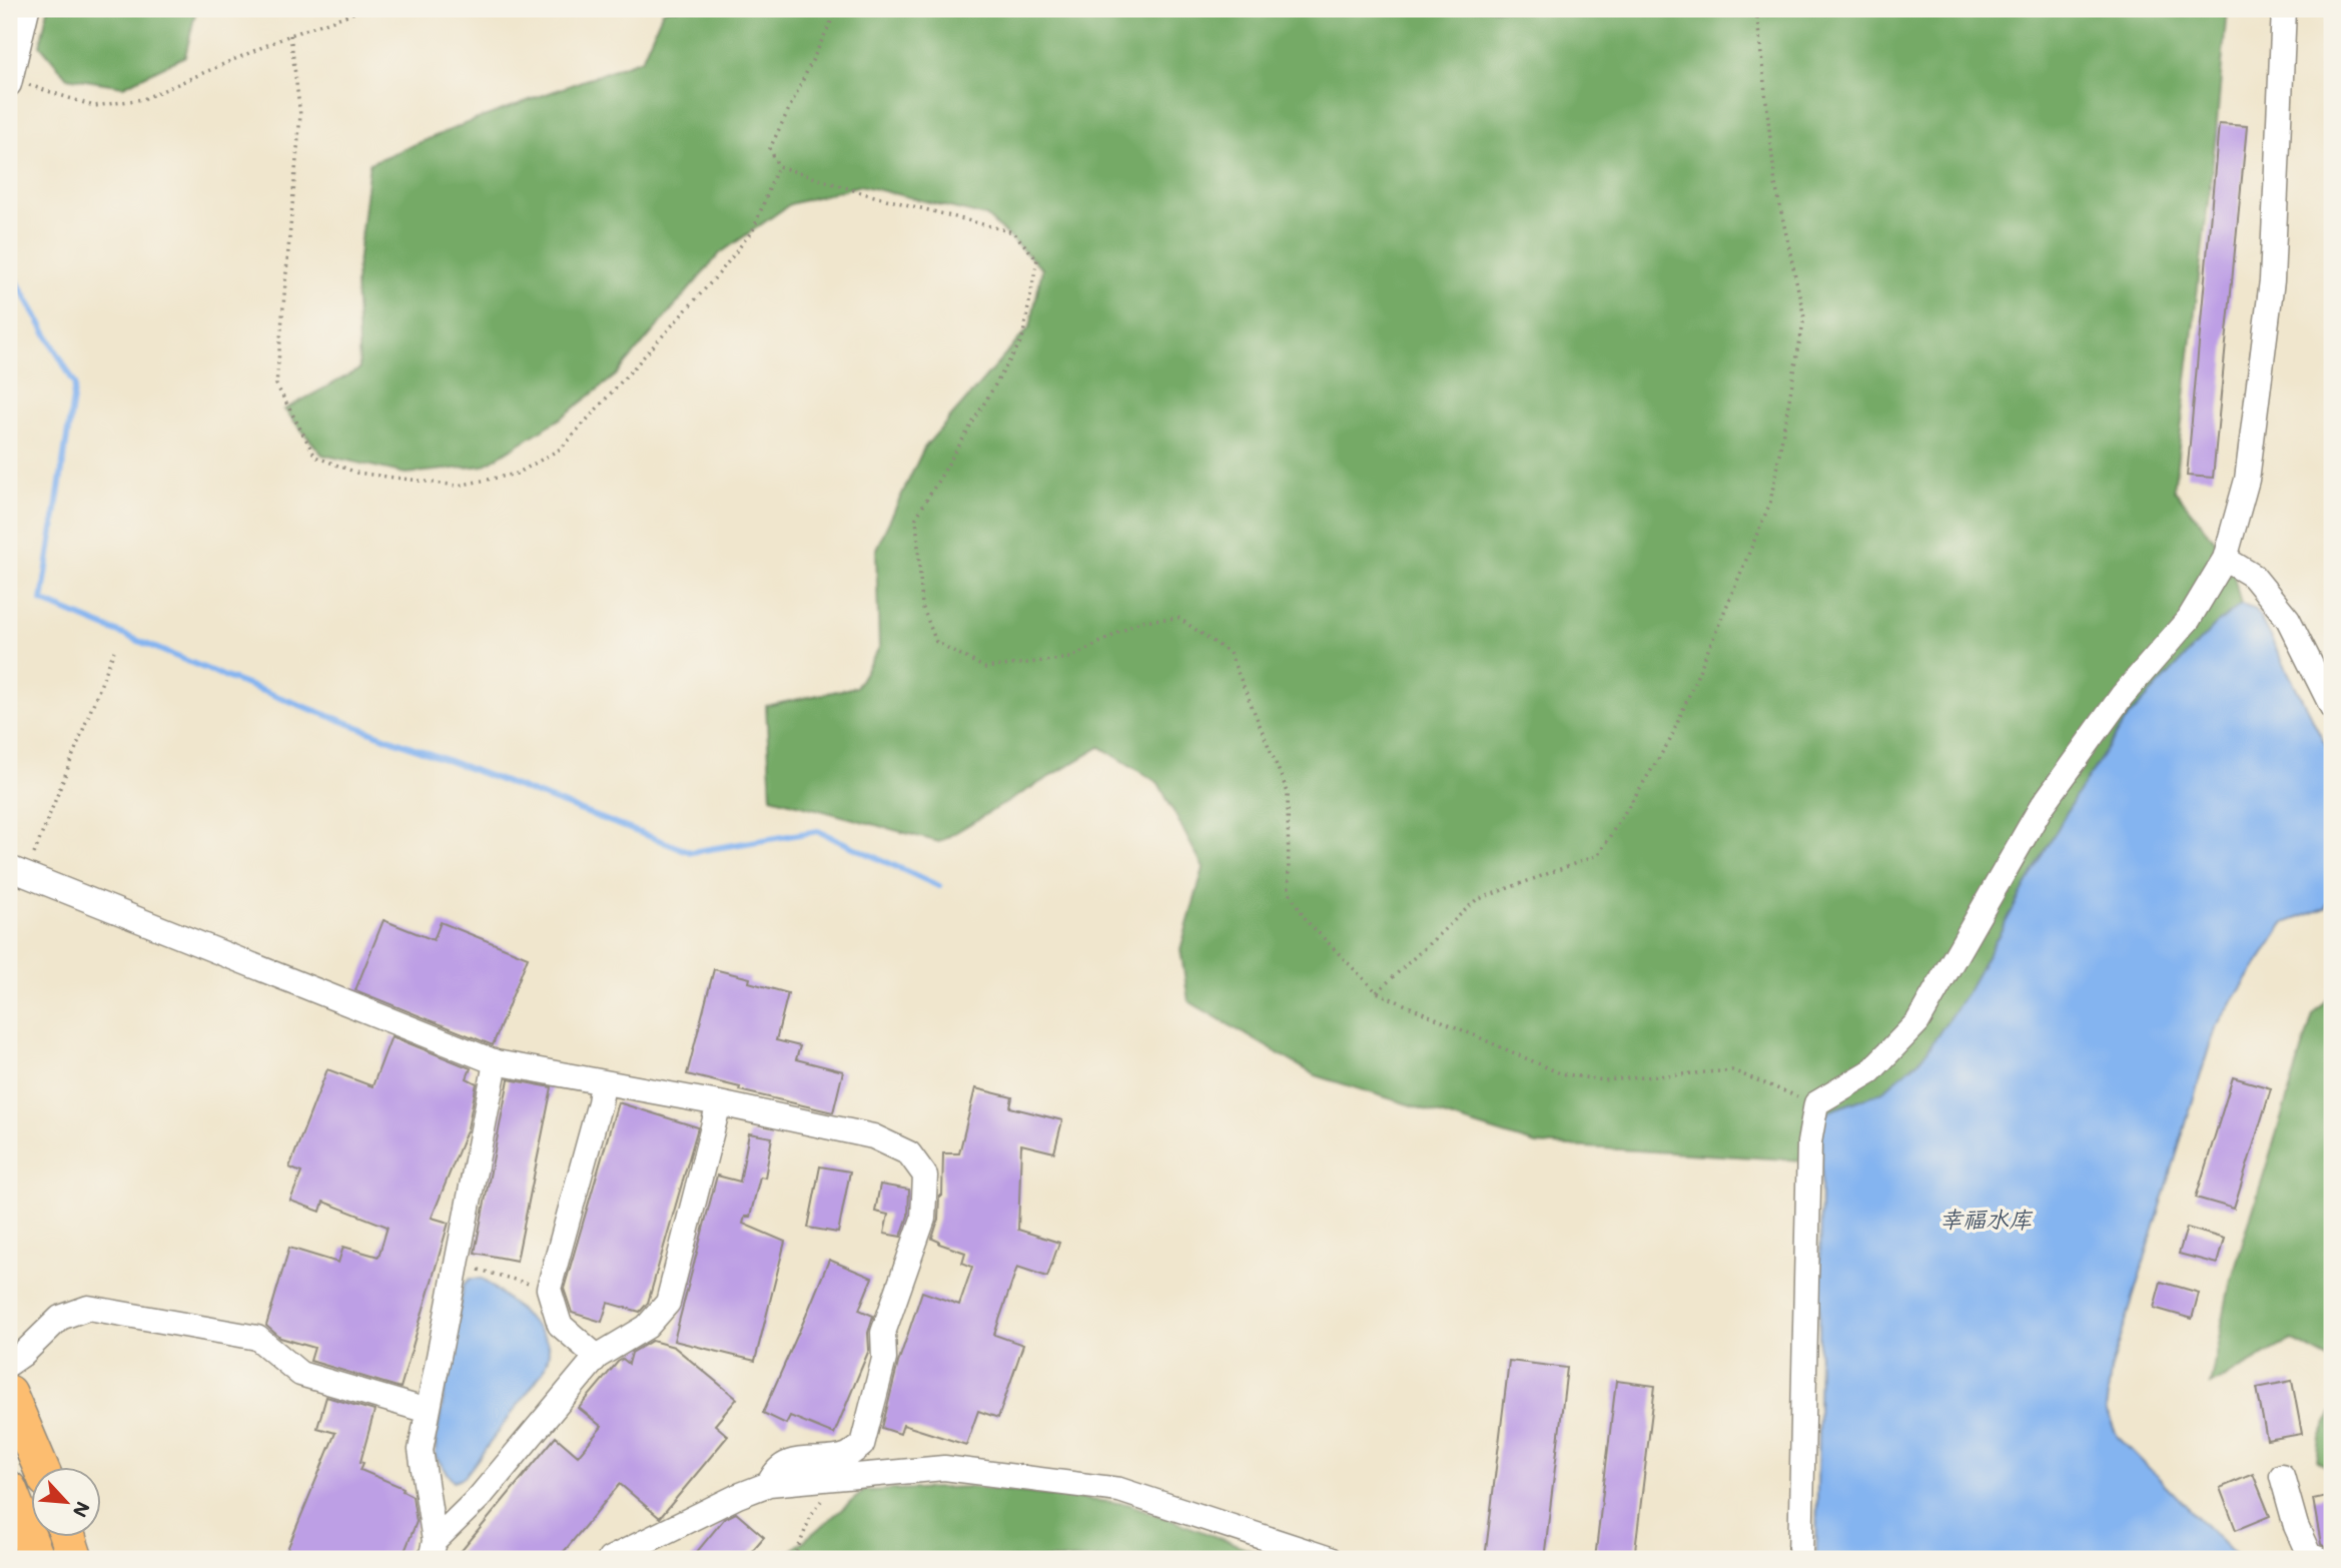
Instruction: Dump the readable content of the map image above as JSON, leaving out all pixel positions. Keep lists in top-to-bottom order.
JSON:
{
  "water": ["幸福水库"],
  "north": "bottom right"
}
